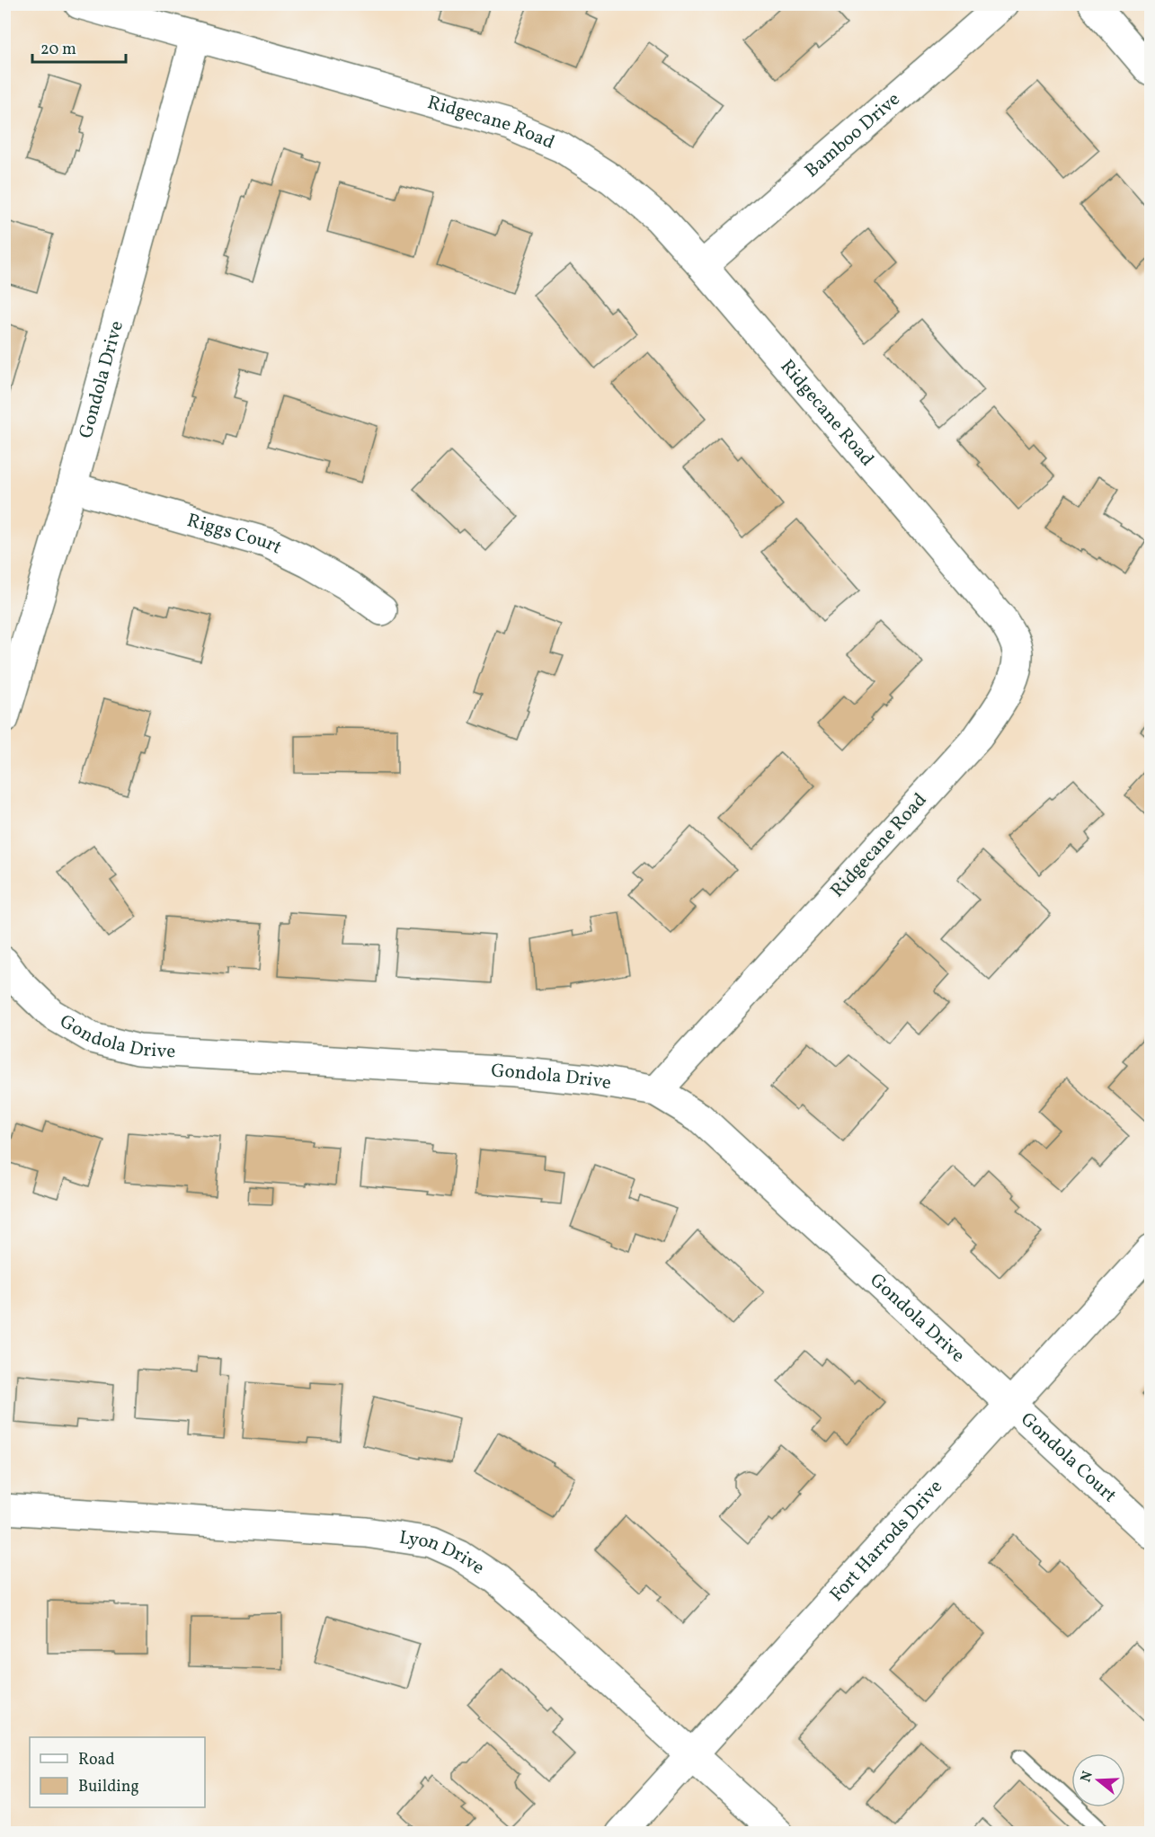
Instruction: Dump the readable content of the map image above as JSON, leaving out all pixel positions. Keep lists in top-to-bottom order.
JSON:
{
  "streets": {
    "street": [
      "Ridgecane Road",
      "Bamboo Drive",
      "Gondola Drive",
      "Riggs Court",
      "Gondola Court",
      "Fort Harrods Drive",
      "Lyon Drive"
    ]
  },
  "crossings": [
    ["Ridgecane Road", "Bamboo Drive"],
    ["Ridgecane Road", "Gondola Drive"],
    ["Gondola Drive", "Riggs Court"],
    ["Gondola Drive", "Gondola Court"],
    ["Gondola Drive", "Fort Harrods Drive"],
    ["Gondola Court", "Fort Harrods Drive"],
    ["Fort Harrods Drive", "Lyon Drive"]
  ],
  "legend": ["Road", "Building"],
  "scale_bar": "20 m",
  "north": "left"
}
